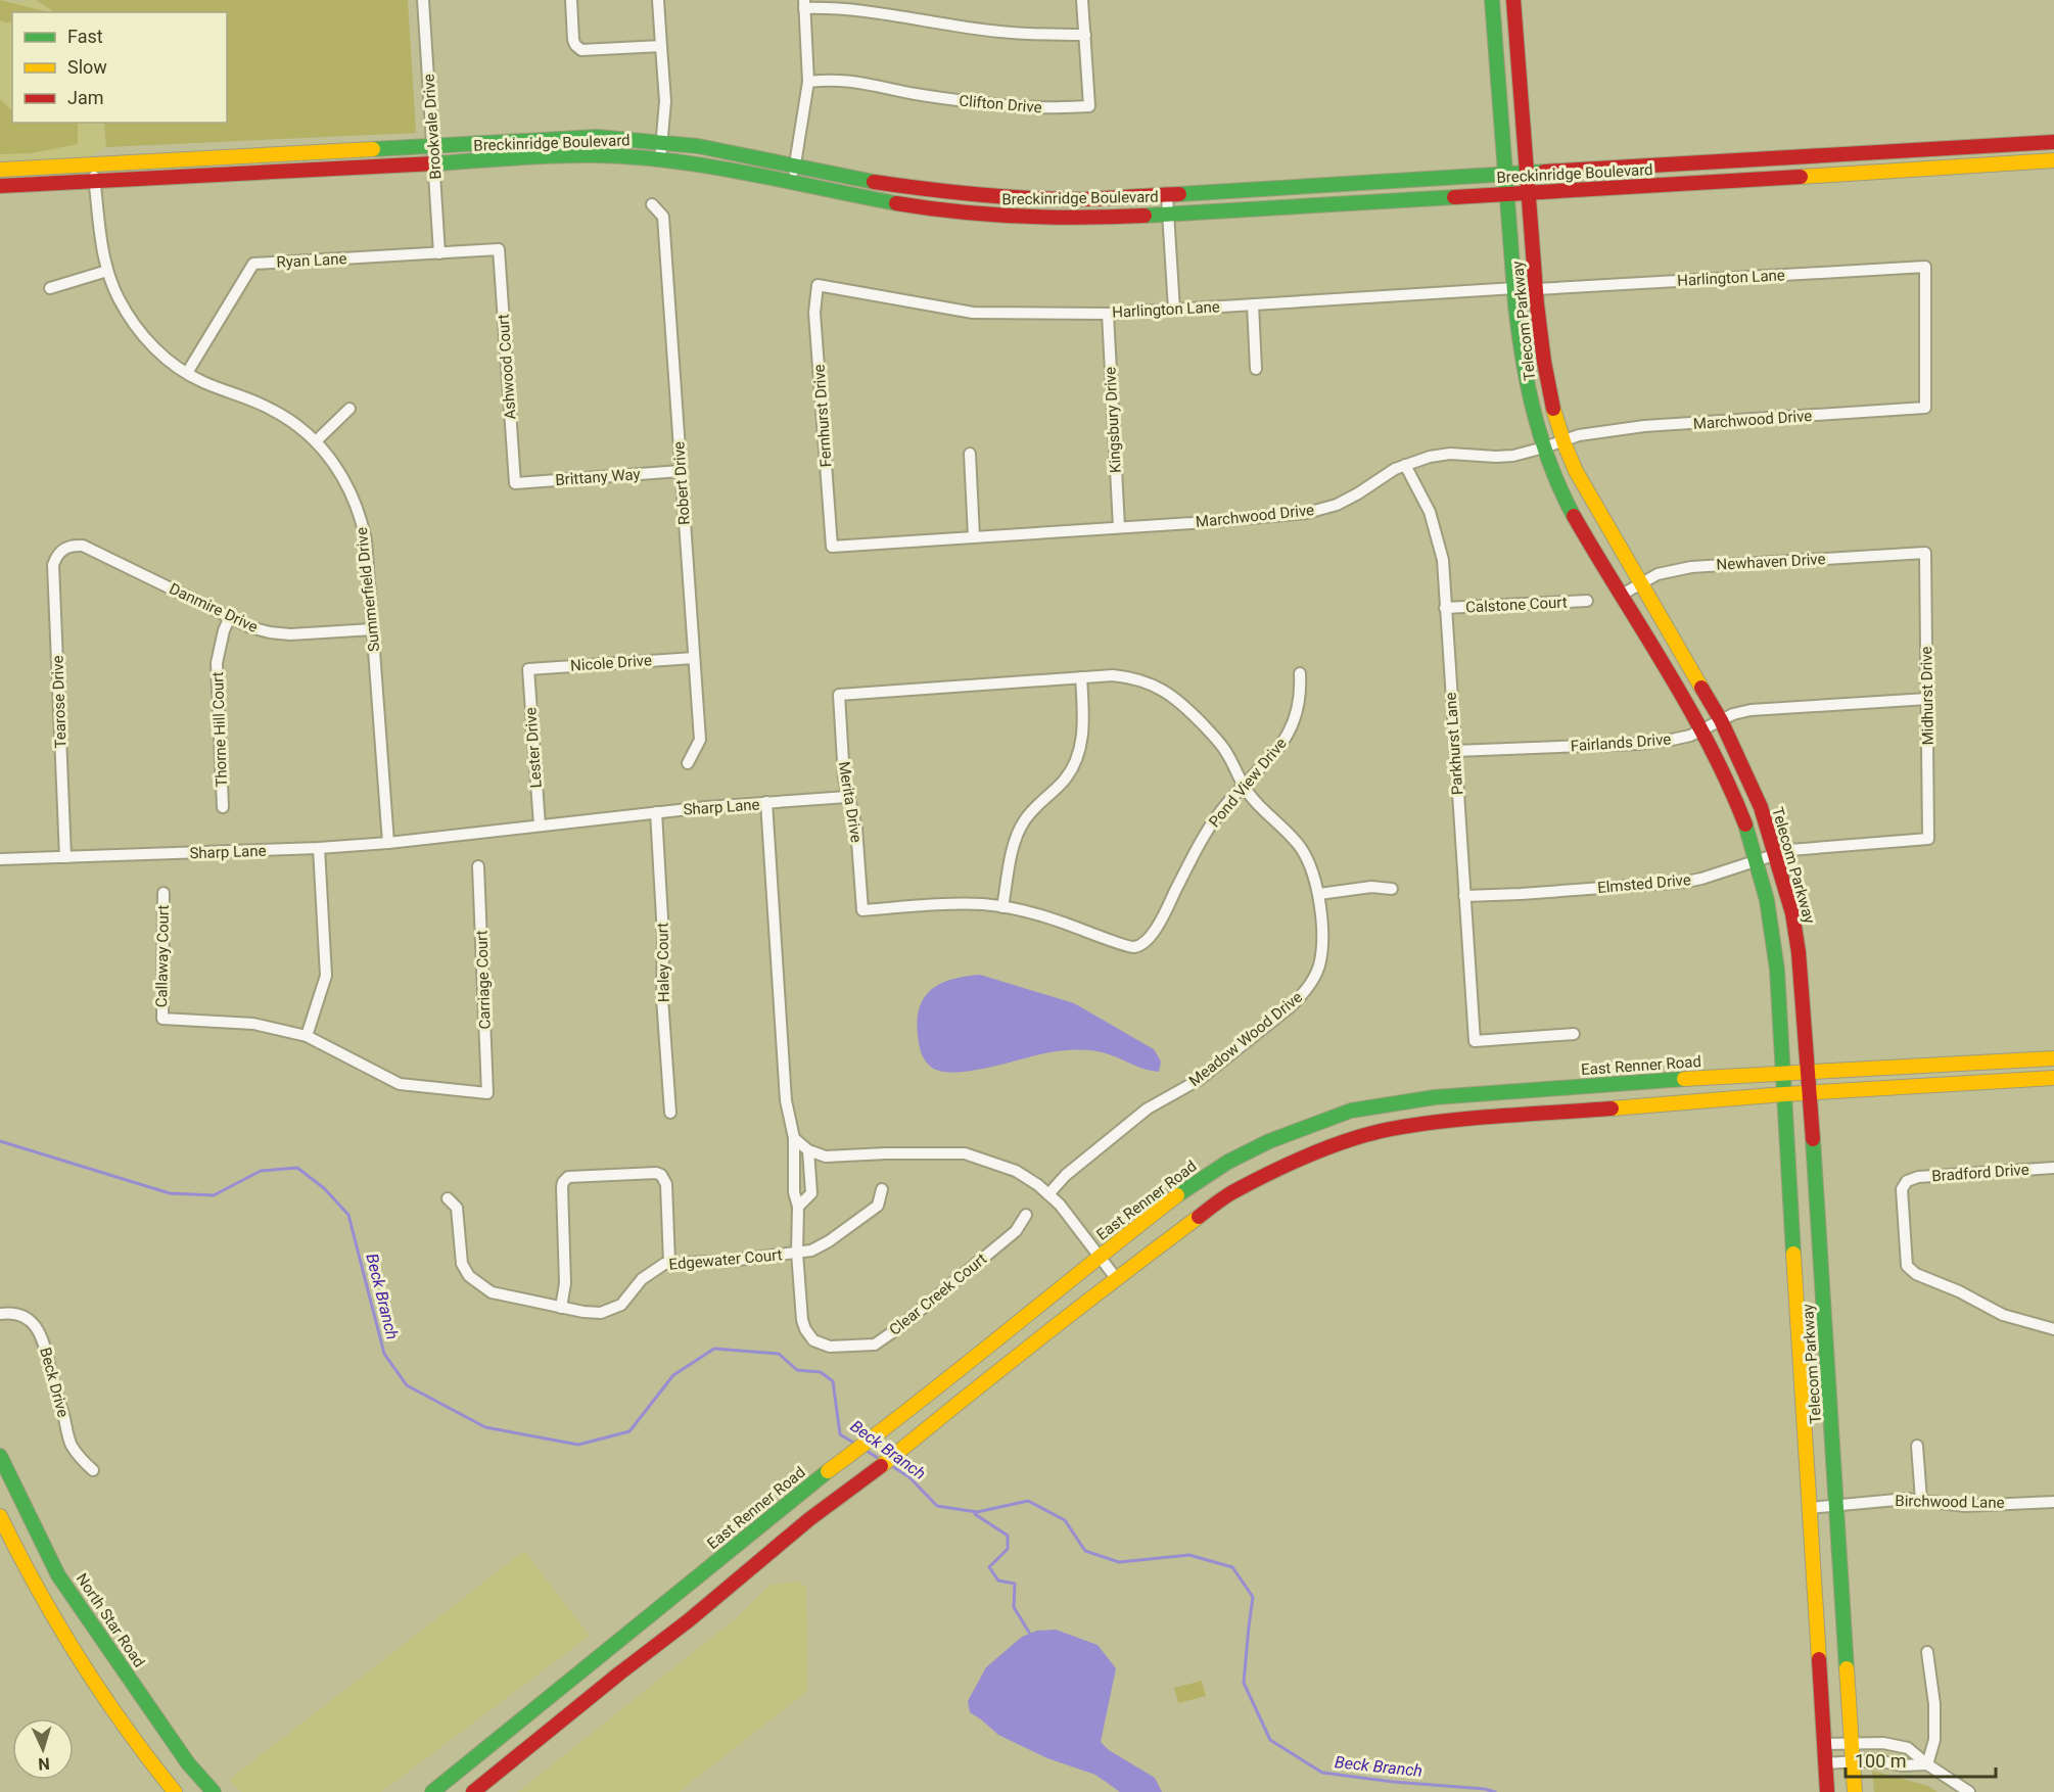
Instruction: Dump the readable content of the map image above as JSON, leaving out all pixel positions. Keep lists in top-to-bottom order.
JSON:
{
  "streets": {
    "street": [
      "Clifton Drive",
      "Brookvale Drive",
      "Breckinridge Boulevard",
      "Ryan Lane",
      "Harlington Lane",
      "Telecom Parkway",
      "Ashwood Court",
      "Fernhurst Drive",
      "Kingsbury Drive",
      "Marchwood Drive",
      "Brittany Way",
      "Robert Drive",
      "Newhaven Drive",
      "Summerfield Drive",
      "Calstone Court",
      "Danmire Drive",
      "Nicole Drive",
      "Midhurst Drive",
      "Tearose Drive",
      "Thorne Hill Court",
      "Fairlands Drive",
      "Parkhurst Lane",
      "Lester Drive",
      "Pond View Drive",
      "Merita Drive",
      "Sharp Lane",
      "Elmsted Drive",
      "Callaway Court",
      "Haley Court",
      "Carriage Court",
      "Meadow Wood Drive",
      "East Renner Road",
      "Bradford Drive",
      "Edgewater Court",
      "Clear Creek Court",
      "Beck Drive",
      "Birchwood Lane",
      "North Star Road"
    ]
  },
  "crossings": [
    ["Brookvale Drive", "Breckinridge Boulevard"],
    ["Brookvale Drive", "Ryan Lane"],
    ["Breckinridge Boulevard", "Telecom Parkway"],
    ["Breckinridge Boulevard", "Summerfield Drive"],
    ["Ryan Lane", "Ashwood Court"],
    ["Ryan Lane", "Summerfield Drive"],
    ["Harlington Lane", "Telecom Parkway"],
    ["Harlington Lane", "Fernhurst Drive"],
    ["Harlington Lane", "Kingsbury Drive"],
    ["Harlington Lane", "Marchwood Drive"],
    ["Telecom Parkway", "Marchwood Drive"],
    ["Telecom Parkway", "Newhaven Drive"],
    ["Telecom Parkway", "Fairlands Drive"],
    ["Telecom Parkway", "Elmsted Drive"],
    ["Telecom Parkway", "East Renner Road"],
    ["Telecom Parkway", "Birchwood Lane"],
    ["Ashwood Court", "Brittany Way"],
    ["Fernhurst Drive", "Marchwood Drive"],
    ["Kingsbury Drive", "Marchwood Drive"],
    ["Marchwood Drive", "Parkhurst Lane"],
    ["Brittany Way", "Robert Drive"],
    ["Robert Drive", "Nicole Drive"],
    ["Newhaven Drive", "Midhurst Drive"],
    ["Summerfield Drive", "Danmire Drive"],
    ["Summerfield Drive", "Sharp Lane"],
    ["Calstone Court", "Parkhurst Lane"],
    ["Danmire Drive", "Tearose Drive"],
    ["Danmire Drive", "Thorne Hill Court"],
    ["Nicole Drive", "Lester Drive"],
    ["Midhurst Drive", "Fairlands Drive"],
    ["Midhurst Drive", "Elmsted Drive"],
    ["Tearose Drive", "Sharp Lane"],
    ["Fairlands Drive", "Parkhurst Lane"],
    ["Parkhurst Lane", "Elmsted Drive"],
    ["Lester Drive", "Sharp Lane"],
    ["Pond View Drive", "Merita Drive"],
    ["Pond View Drive", "Meadow Wood Drive"],
    ["Merita Drive", "Meadow Wood Drive"],
    ["Sharp Lane", "Haley Court"],
    ["Sharp Lane", "Edgewater Court"],
    ["Sharp Lane", "Clear Creek Court"],
    ["Callaway Court", "Carriage Court"]
  ],
  "water": ["Beck Branch"],
  "legend": ["Fast", "Slow", "Jam"],
  "scale_bar": "100 m",
  "north": "bottom"
}
